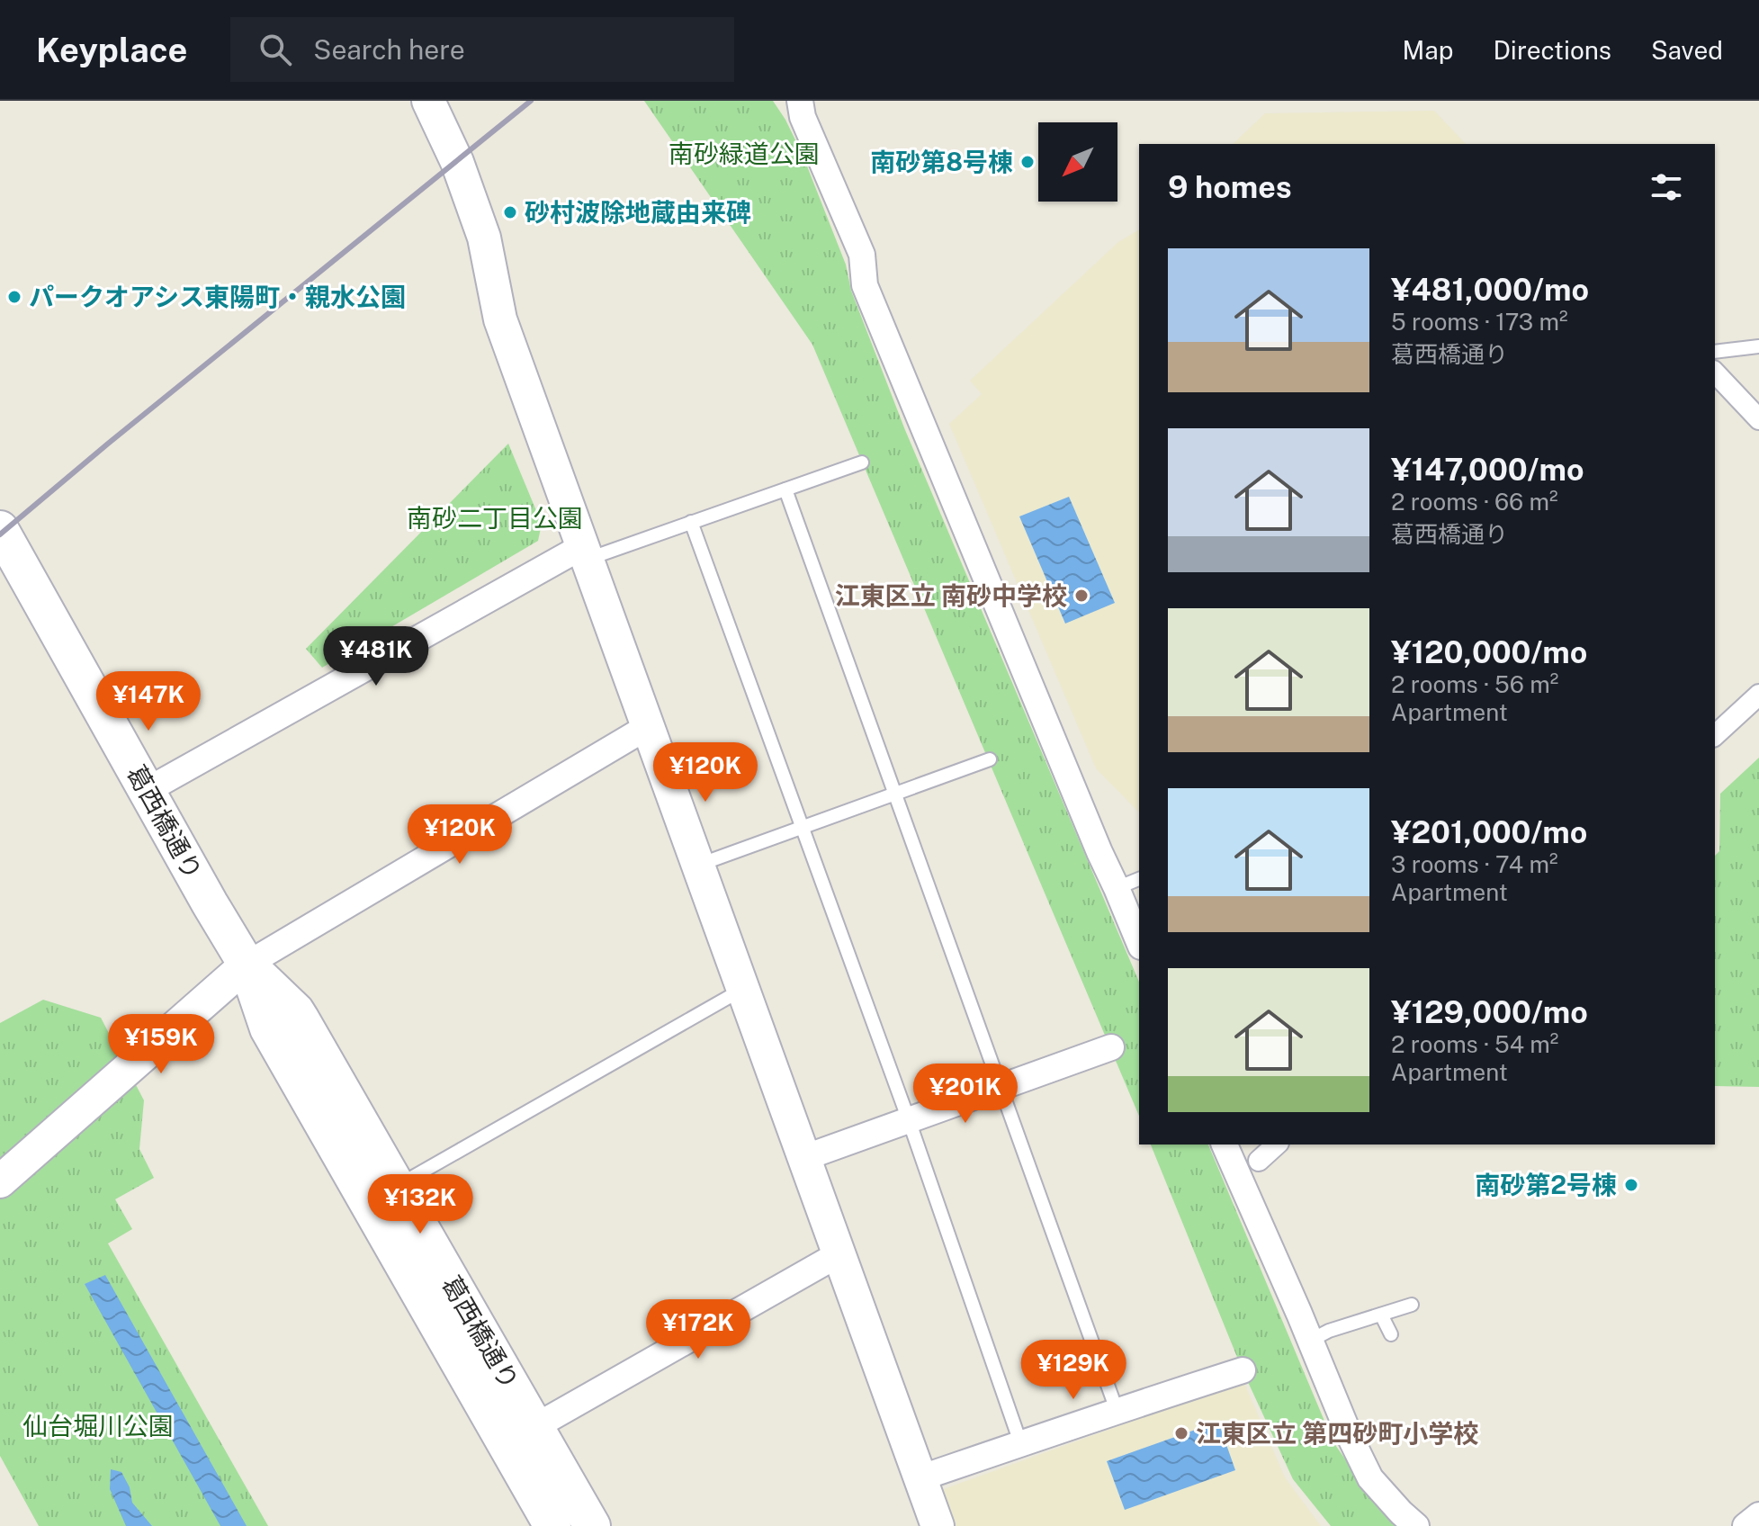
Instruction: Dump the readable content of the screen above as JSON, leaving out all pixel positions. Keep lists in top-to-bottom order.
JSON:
{
  "streets": {
    "main road": ["葛西橋通り"]
  },
  "parks": ["南砂緑道公園", "南砂二丁目公園", "仙台堀川公園"],
  "places": [
    "南砂第8号棟",
    "砂村波除地蔵由来碑",
    "パークオアシス東陽町・親水公園",
    "江東区立 南砂中学校",
    "南砂第2号棟",
    "江東区立 第四砂町小学校"
  ],
  "north": "bottom left",
  "page": {
    "header": "Keyplace",
    "search": "Search here",
    "nav": ["Map", "Directions", "Saved"],
    "heading": "9 homes",
    "list": [
      {
        "name": "¥481,000/mo",
        "note": "5 rooms · 173 m² · 葛西橋通り"
      },
      {
        "name": "¥147,000/mo",
        "note": "2 rooms · 66 m² · 葛西橋通り"
      },
      {
        "name": "¥120,000/mo",
        "note": "2 rooms · 56 m² · Apartment"
      },
      {
        "name": "¥201,000/mo",
        "note": "3 rooms · 74 m² · Apartment"
      },
      {
        "name": "¥129,000/mo",
        "note": "2 rooms · 54 m² · Apartment"
      }
    ],
    "price": [
      "¥481K",
      "¥147K",
      "¥120K",
      "¥120K",
      "¥159K",
      "¥201K",
      "¥132K",
      "¥172K",
      "¥129K"
    ]
  }
}
